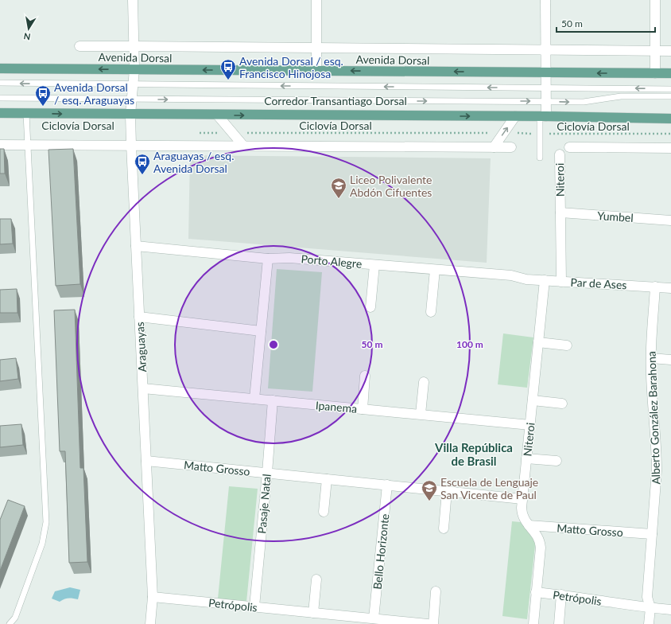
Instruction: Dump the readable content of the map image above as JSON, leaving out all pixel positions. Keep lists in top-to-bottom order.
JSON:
{
  "streets": {
    "main road": ["Avenida Dorsal"],
    "street": [
      "Niteroi",
      "Yumbel",
      "Porto Alegre",
      "Par de Ases",
      "Araguayas",
      "Ipanema",
      "Alberto González Barahona",
      "Matto Grosso",
      "Pasaje Natal",
      "Bello Horizonte",
      "Petrópolis"
    ],
    "lane": ["Corredor Transantiago Dorsal"],
    "path": ["Ciclovía Dorsal"]
  },
  "crossings": [
    ["Avenida Dorsal", "Araguayas"],
    ["Corredor Transantiago Dorsal", "Araguayas"],
    ["Niteroi", "Yumbel"],
    ["Niteroi", "Par de Ases"],
    ["Niteroi", "Ipanema"],
    ["Niteroi", "Matto Grosso"],
    ["Niteroi", "Petrópolis"],
    ["Porto Alegre", "Par de Ases"],
    ["Porto Alegre", "Araguayas"],
    ["Par de Ases", "Alberto González Barahona"],
    ["Araguayas", "Ipanema"],
    ["Araguayas", "Matto Grosso"],
    ["Araguayas", "Petrópolis"],
    ["Ipanema", "Pasaje Natal"],
    ["Alberto González Barahona", "Matto Grosso"],
    ["Alberto González Barahona", "Petrópolis"],
    ["Matto Grosso", "Pasaje Natal"],
    ["Matto Grosso", "Bello Horizonte"],
    ["Pasaje Natal", "Petrópolis"],
    ["Bello Horizonte", "Petrópolis"]
  ],
  "districts": ["Villa República de Brasil"],
  "places": {
    "bus stop": ["Avenida Dorsal / esq. Francisco Hinojosa", "Avenida Dorsal / esq. Araguayas", "Araguayas / esq. Avenida Dorsal"],
    "school or university": ["Liceo Polivalente Abdón Cifuentes", "Escuela de Lenguaje San Vicente de Paul"]
  },
  "scale_bar": "50 m",
  "north": "bottom",
  "rings": ["50 m", "100 m"]
}
